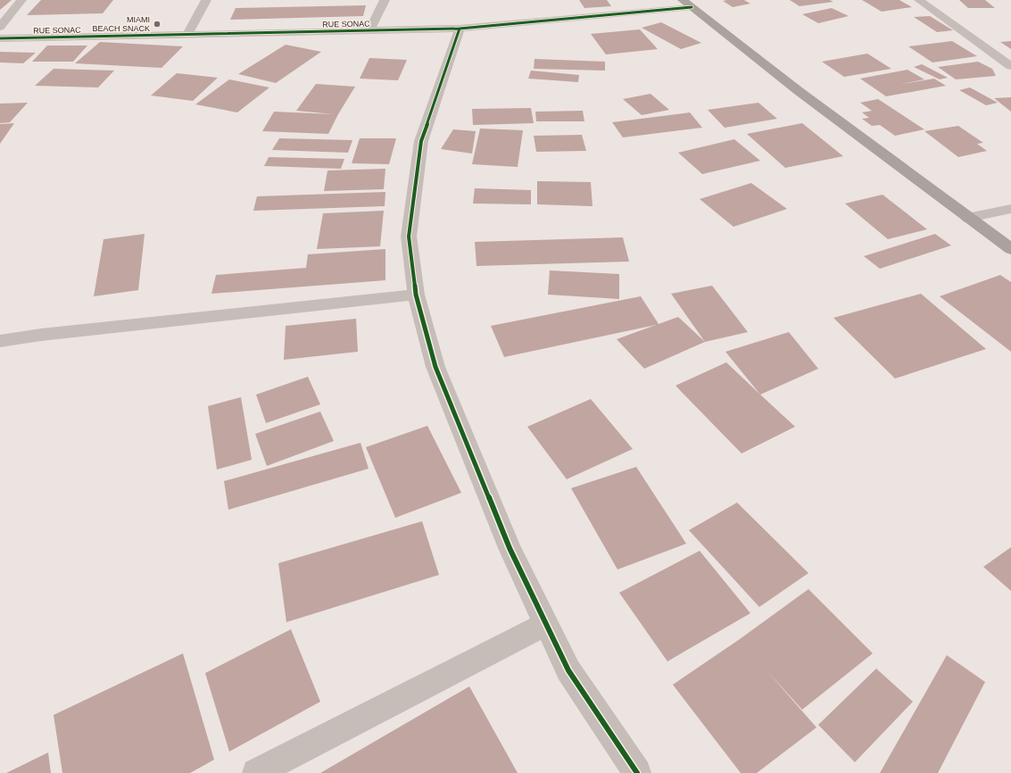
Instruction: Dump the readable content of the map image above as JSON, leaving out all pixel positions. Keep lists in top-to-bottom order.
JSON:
{
  "streets": {
    "street": ["RUE SONAC"]
  },
  "places": ["MIAMI BEACH SNACK"]
}
